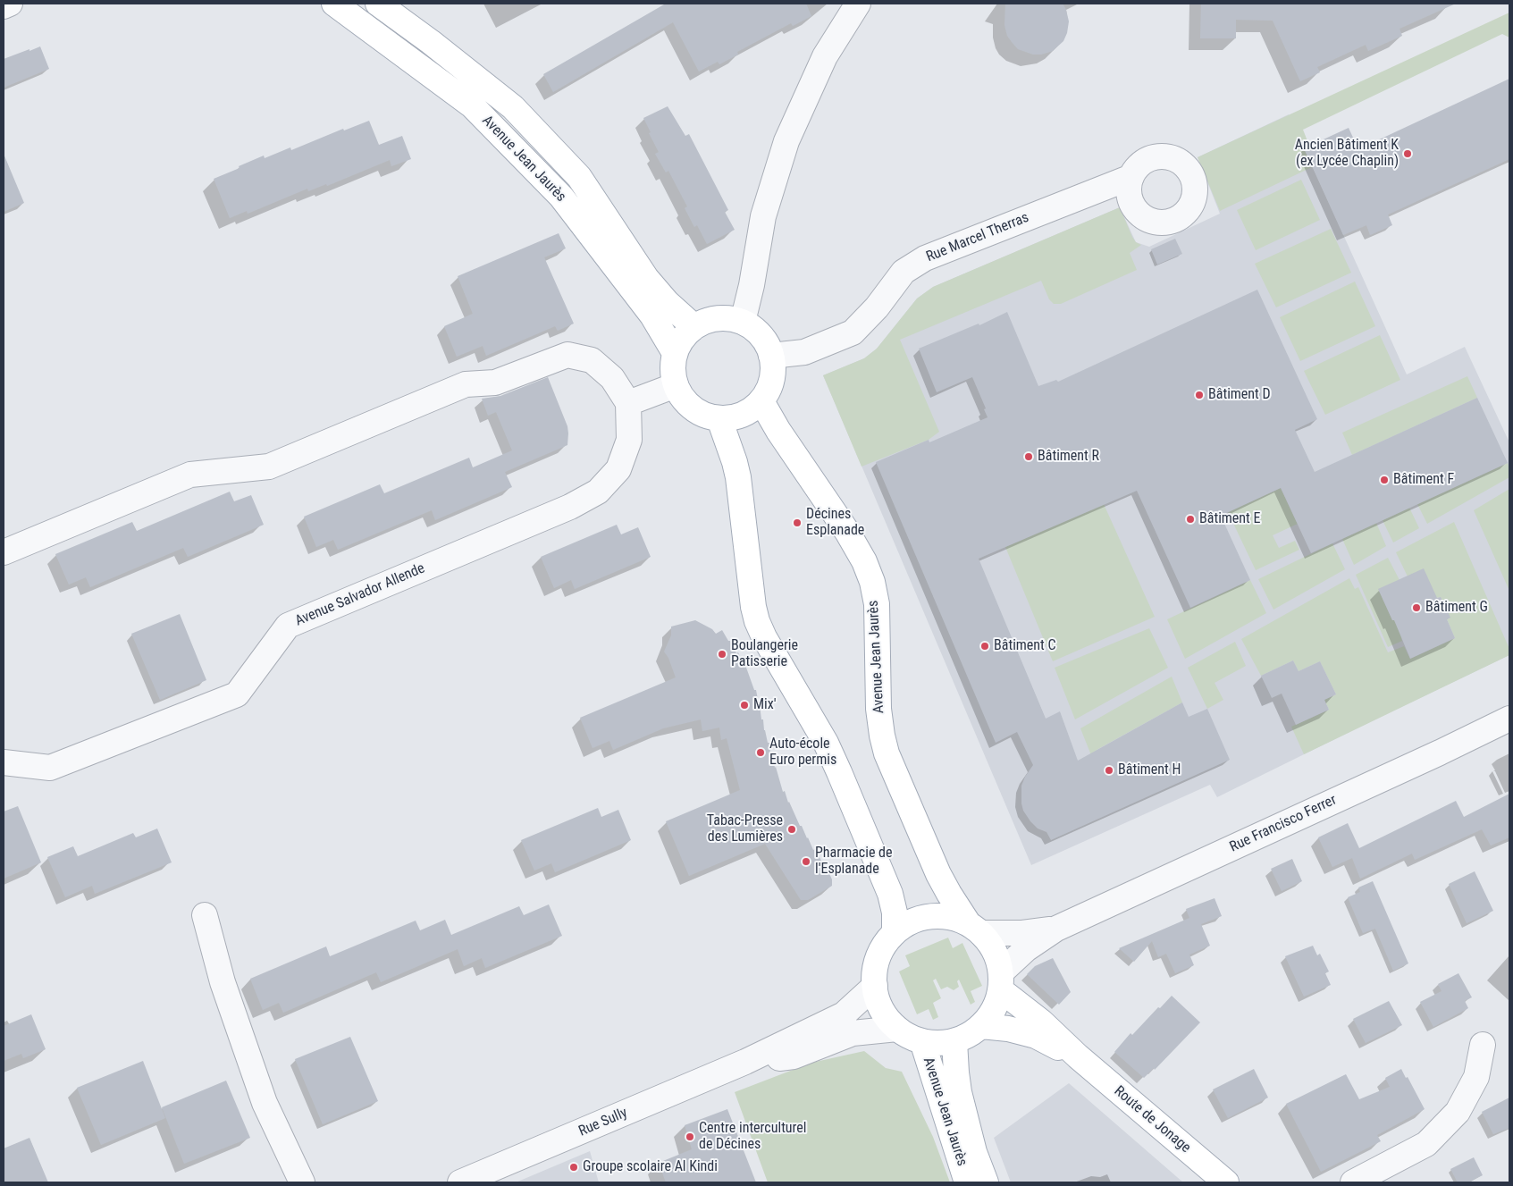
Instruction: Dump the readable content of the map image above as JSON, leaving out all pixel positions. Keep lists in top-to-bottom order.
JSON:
{
  "streets": {
    "main road": ["Avenue Jean Jaurès", "Route de Jonage"],
    "street": [
      "Rue Marcel Therras",
      "Avenue Salvador Allende",
      "Rue Francisco Ferrer",
      "Rue Sully"
    ]
  },
  "crossings": [
    ["Avenue Jean Jaurès", "Rue Marcel Therras"],
    ["Avenue Jean Jaurès", "Rue Francisco Ferrer"],
    ["Avenue Jean Jaurès", "Route de Jonage"],
    ["Avenue Jean Jaurès", "Rue Sully"],
    ["Rue Francisco Ferrer", "Route de Jonage"],
    ["Rue Francisco Ferrer", "Rue Sully"],
    ["Route de Jonage", "Rue Sully"]
  ],
  "places": [
    "Ancien Bâtiment K (ex Lycée Chaplin)",
    "Bâtiment D",
    "Bâtiment R",
    "Bâtiment F",
    "Bâtiment E",
    "Décines Esplanade",
    "Bâtiment G",
    "Bâtiment C",
    "Boulangerie Patisserie",
    "Mix'",
    "Auto-école Euro permis",
    "Bâtiment H",
    "Tabac-Presse des Lumières",
    "Pharmacie de l'Esplanade",
    "Centre interculturel de Décines",
    "Groupe scolaire Al Kindi"
  ]
}
